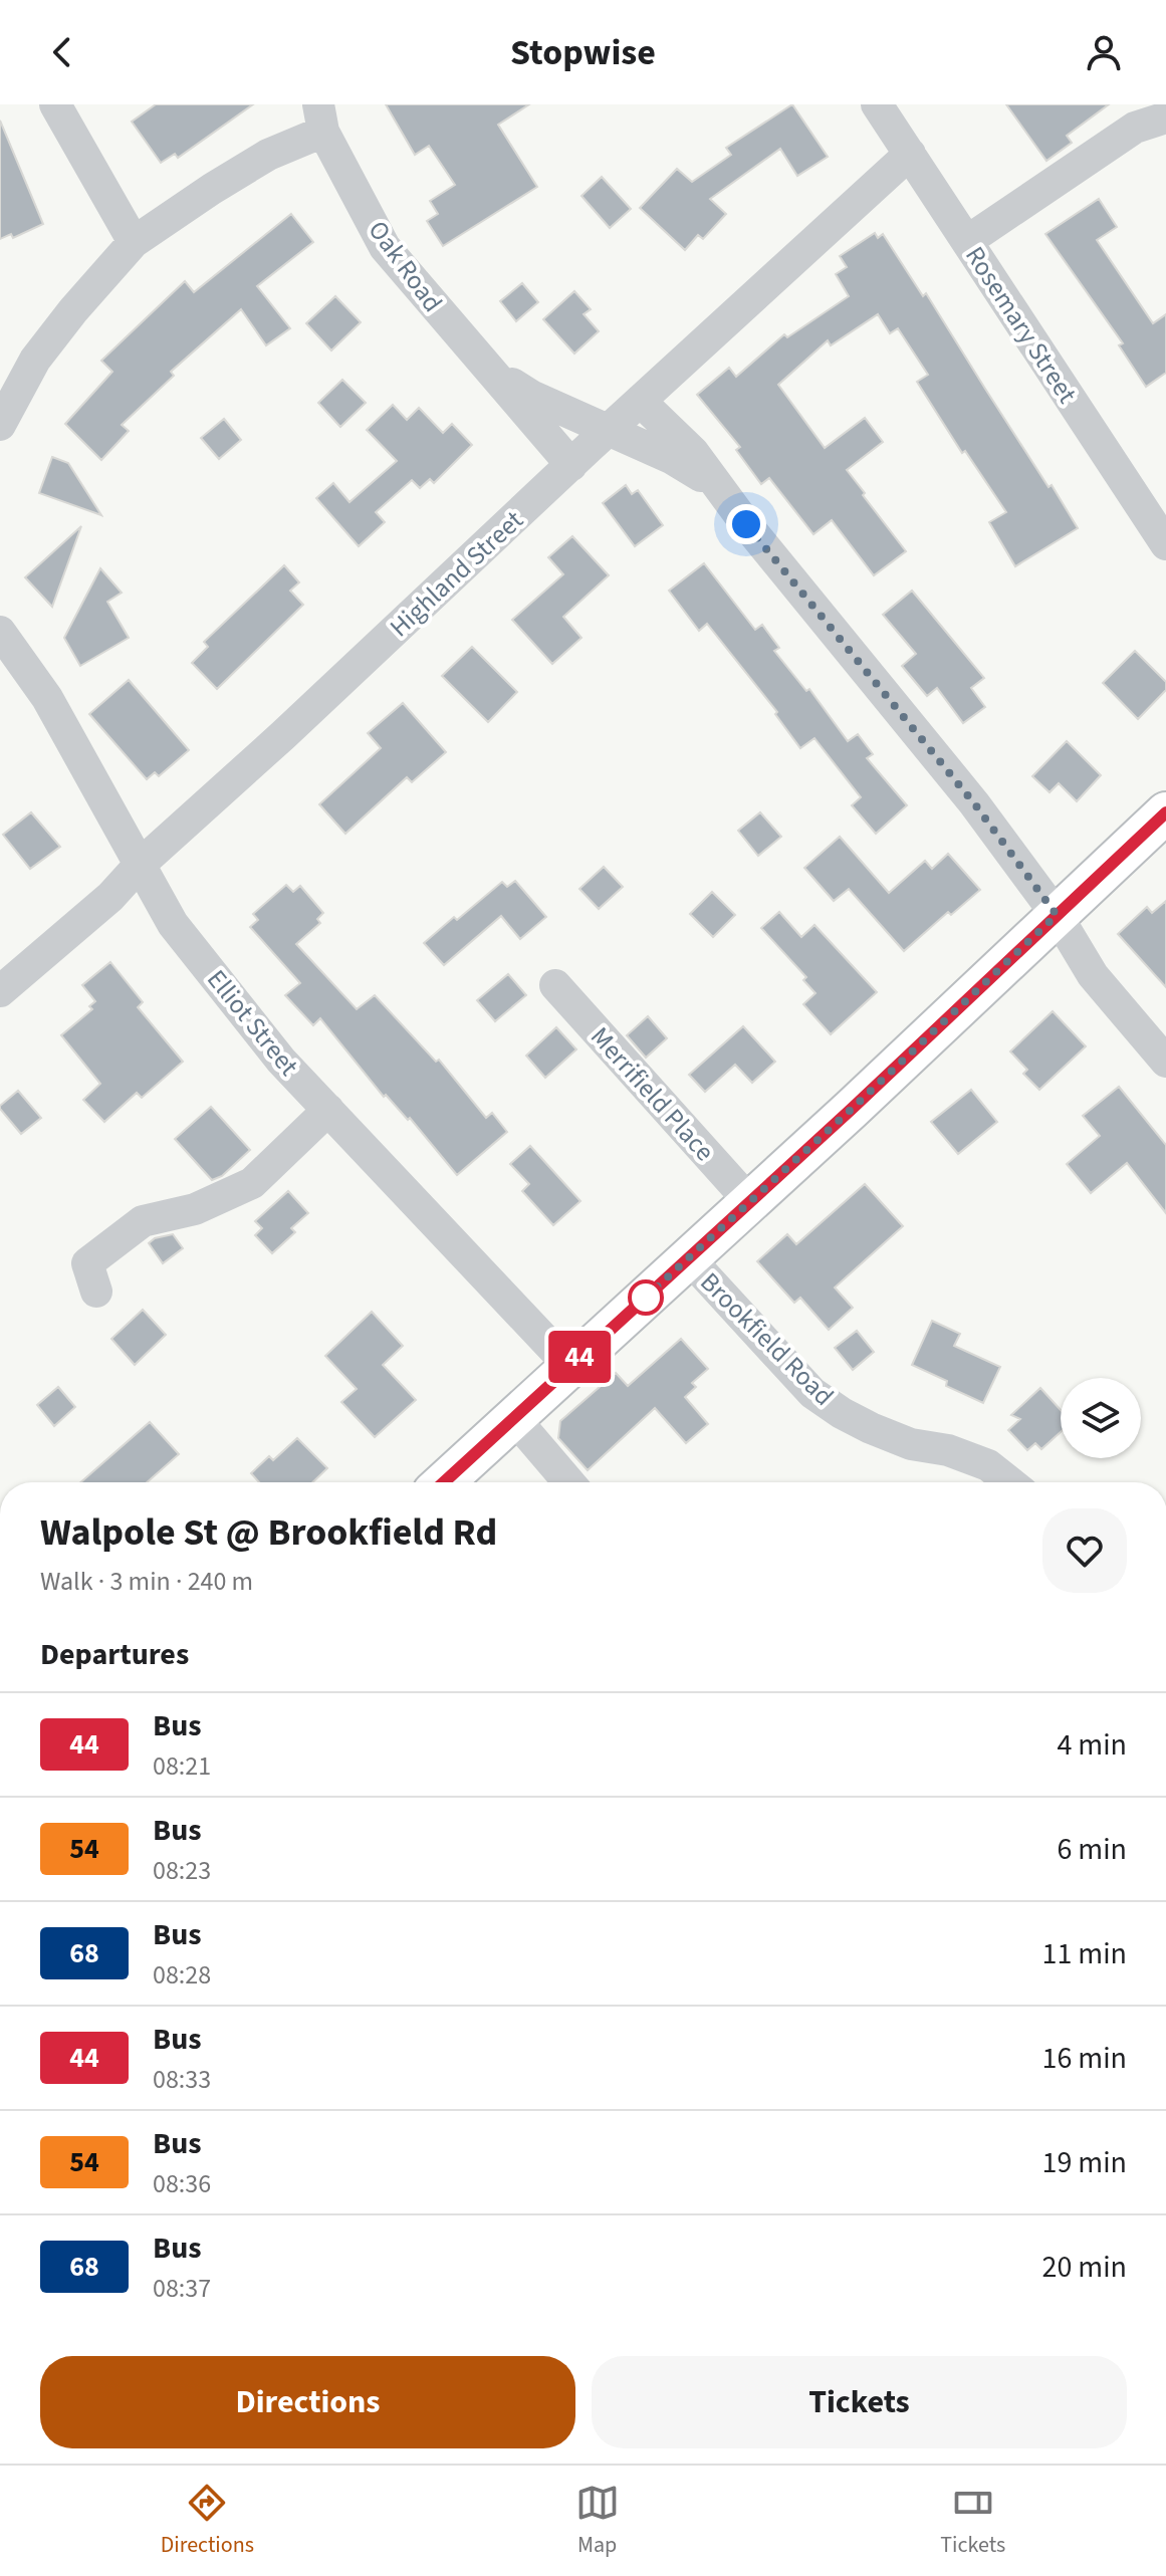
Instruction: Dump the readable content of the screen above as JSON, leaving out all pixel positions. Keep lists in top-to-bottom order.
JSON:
{
  "streets": {
    "street": [
      "Oak Road",
      "Rosemary Street",
      "Highland Street",
      "Elliot Street",
      "Merrifield Place",
      "Brookfield Road"
    ]
  },
  "crossings": [
    ["Oak Road", "Highland Street"],
    ["Rosemary Street", "Highland Street"],
    ["Highland Street", "Elliot Street"]
  ],
  "lines": ["bus line 44"],
  "page": {
    "header": "Stopwise",
    "on_map": "44",
    "heading": [
      ["Walpole St @ Brookfield Rd", "Walk · 3 min · 240 m"],
      "Departures"
    ],
    "list": [
      {
        "mark": "44",
        "name": "Bus",
        "note": "08:21",
        "value": "4 min"
      },
      {
        "mark": "54",
        "name": "Bus",
        "note": "08:23",
        "value": "6 min"
      },
      {
        "mark": "68",
        "name": "Bus",
        "note": "08:28",
        "value": "11 min"
      },
      {
        "mark": "44",
        "name": "Bus",
        "note": "08:33",
        "value": "16 min"
      },
      {
        "mark": "54",
        "name": "Bus",
        "note": "08:36",
        "value": "19 min"
      },
      {
        "mark": "68",
        "name": "Bus",
        "note": "08:37",
        "value": "20 min"
      }
    ],
    "buttons": ["Directions", "Tickets"],
    "tabs": ["Directions", "Map", "Tickets"]
  }
}
